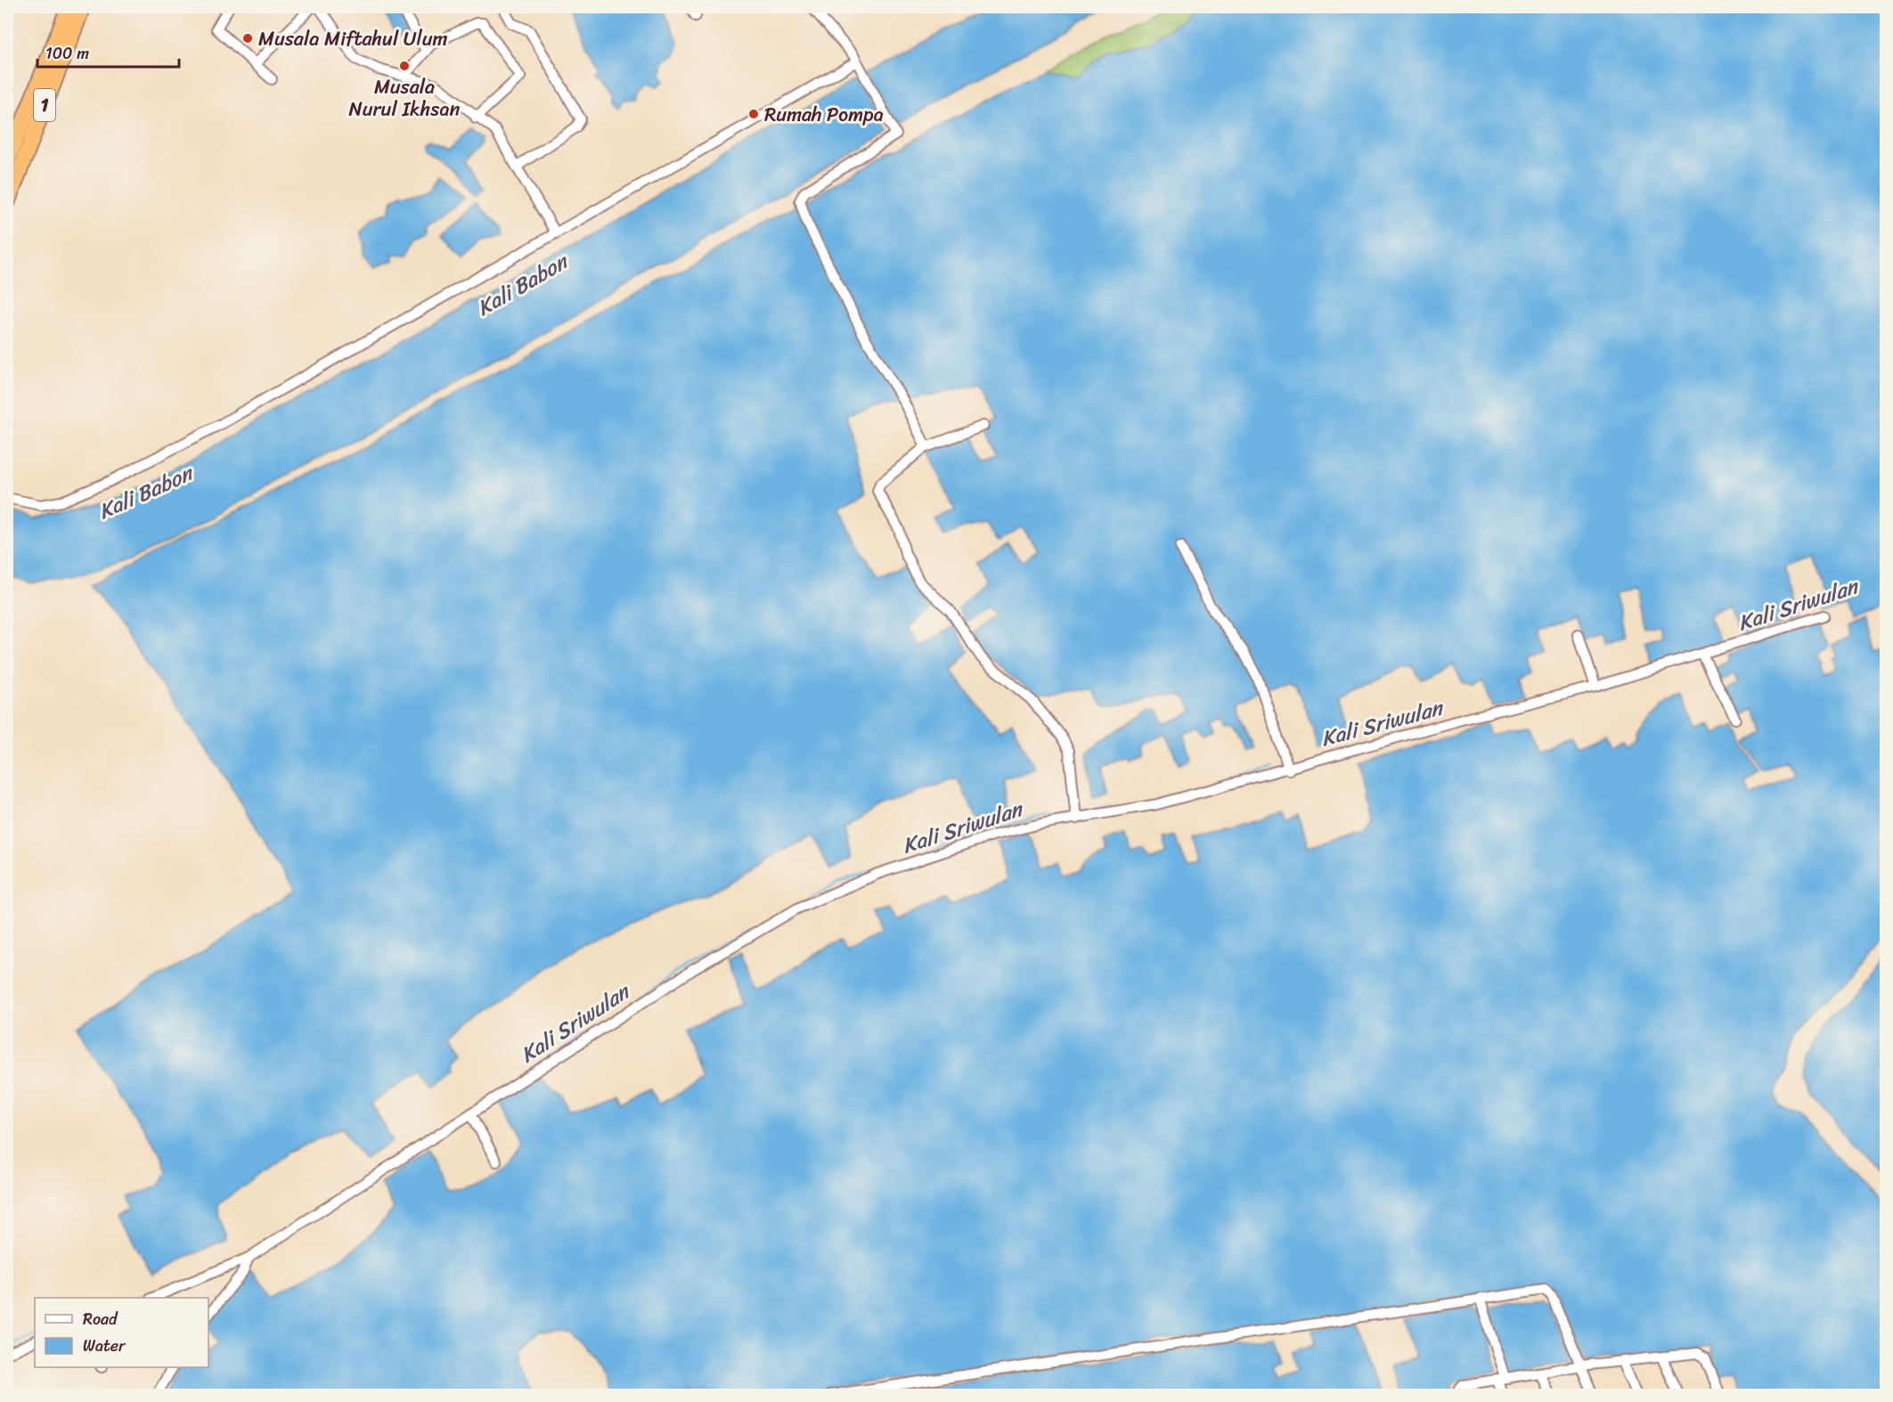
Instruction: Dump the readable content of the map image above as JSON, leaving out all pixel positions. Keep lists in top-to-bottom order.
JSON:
{
  "streets": {
    "highway": ["1"]
  },
  "water": ["Kali Babon", "Kali Sriwulan"],
  "places": ["Musala Miftahul Ulum", "Musala Nurul Ikhsan", "Rumah Pompa"],
  "legend": ["Road", "Water"],
  "scale_bar": "100 m"
}
